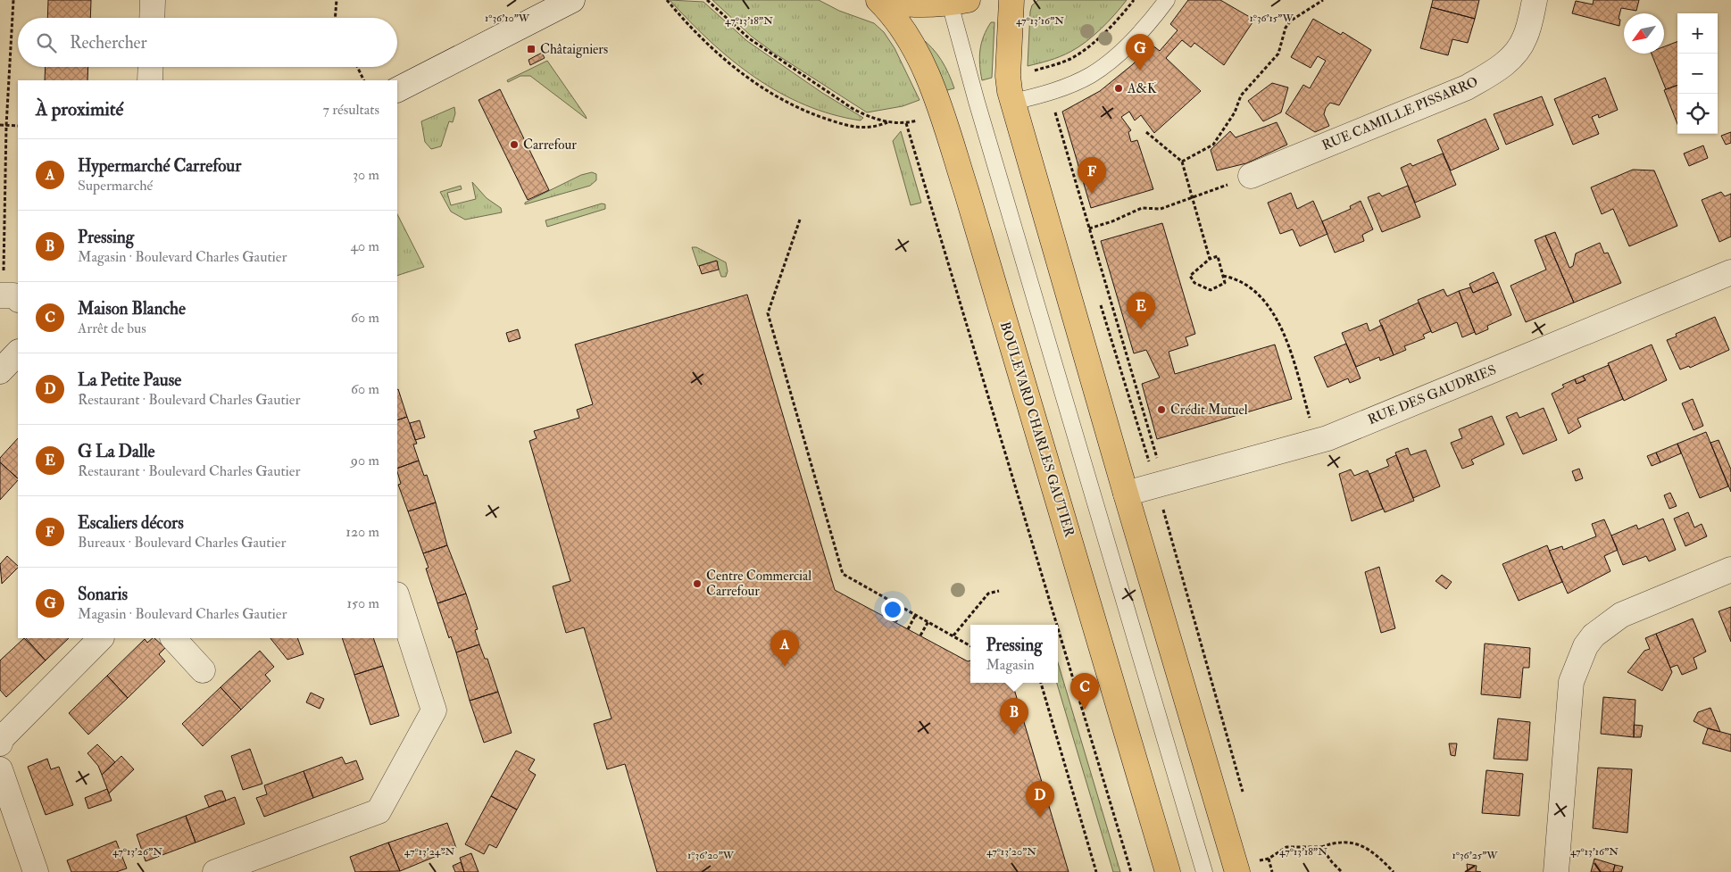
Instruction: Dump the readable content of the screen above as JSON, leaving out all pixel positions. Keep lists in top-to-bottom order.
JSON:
{
  "streets": {
    "main road": ["BOULEVARD CHARLES GAUTIER"],
    "street": ["RUE CAMILLE PISSARRO", "RUE DES GAUDRIES"]
  },
  "places": {
    "transit": ["Châtaigniers"],
    "other": [
      "A&K",
      "Carrefour",
      "Crédit Mutuel",
      "Centre Commercial Carrefour"
    ]
  },
  "north": "bottom left",
  "page": {
    "map_buttons": ["+", "−"],
    "search": "Rechercher",
    "pins": [
      "G",
      "F",
      "E",
      "A",
      "C",
      "B",
      "D"
    ],
    "heading": ["À proximité", "7 résultats"],
    "list": [
      {
        "mark": "A",
        "name": "Hypermarché Carrefour",
        "note": "Supermarché",
        "value": "30 m"
      },
      {
        "mark": "B",
        "name": "Pressing",
        "note": "Magasin · Boulevard Charles Gautier",
        "value": "40 m"
      },
      {
        "mark": "C",
        "name": "Maison Blanche",
        "note": "Arrêt de bus",
        "value": "60 m"
      },
      {
        "mark": "D",
        "name": "La Petite Pause",
        "note": "Restaurant · Boulevard Charles Gautier",
        "value": "60 m"
      },
      {
        "mark": "E",
        "name": "G La Dalle",
        "note": "Restaurant · Boulevard Charles Gautier",
        "value": "90 m"
      },
      {
        "mark": "F",
        "name": "Escaliers décors",
        "note": "Bureaux · Boulevard Charles Gautier",
        "value": "120 m"
      },
      {
        "mark": "G",
        "name": "Sonaris",
        "note": "Magasin · Boulevard Charles Gautier",
        "value": "150 m"
      }
    ],
    "popup": ["Pressing", "Magasin"]
  },
  "coordinates": [
    "1°36'10\"W",
    "1°36'15\"W",
    "47°13'18\"N",
    "47°13'16\"N",
    "47°13'26\"N",
    "47°13'24\"N",
    "47°13'20\"N",
    "1°36'20\"W",
    "1°36'25\"W"
  ]
}
